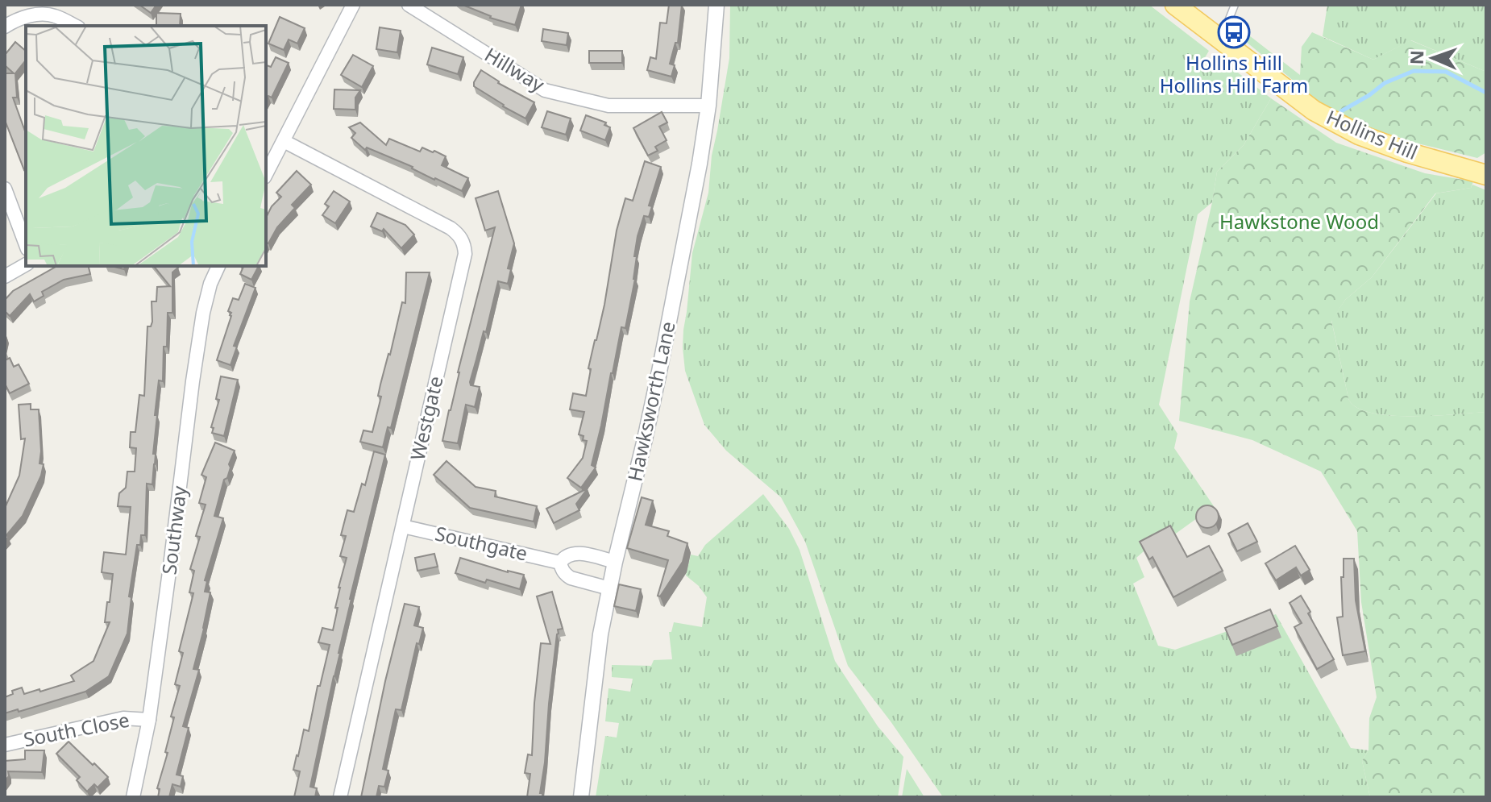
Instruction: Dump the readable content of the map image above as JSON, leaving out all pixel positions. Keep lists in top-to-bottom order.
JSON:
{
  "streets": {
    "main road": ["Hollins Hill"],
    "street": [
      "Hillway",
      "Hawksworth Lane",
      "Westgate",
      "Southway",
      "Southgate",
      "South Close"
    ]
  },
  "crossings": [
    ["Hillway", "Hawksworth Lane"],
    ["Hawksworth Lane", "Southgate"],
    ["Westgate", "Southgate"],
    ["Southway", "South Close"]
  ],
  "parks": ["Hawkstone Wood"],
  "places": {
    "bus stop": ["Hollins Hill Hollins Hill Farm"]
  },
  "north": "left"
}
